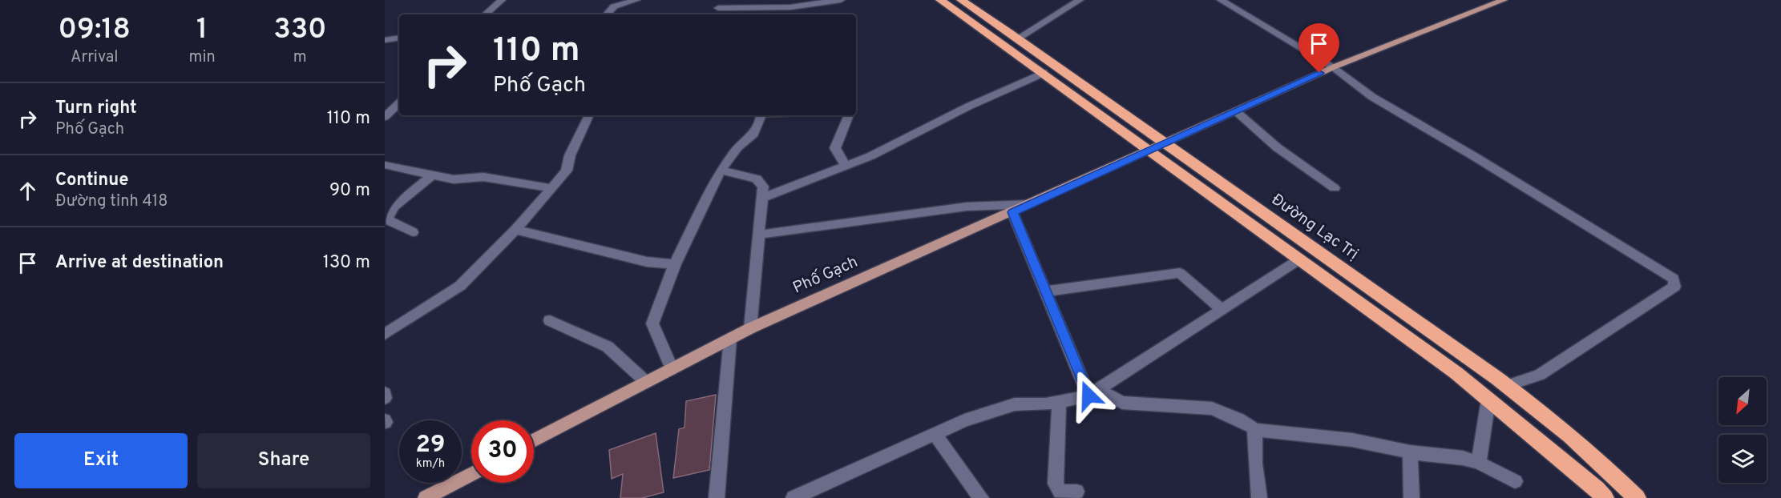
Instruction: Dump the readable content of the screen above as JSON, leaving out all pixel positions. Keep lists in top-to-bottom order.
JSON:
{
  "streets": {
    "highway": ["Đường Lạc Trị"],
    "main road": ["Phố Gạch"]
  },
  "crossings": [
    ["Đường Lạc Trị", "Phố Gạch"]
  ],
  "north": "bottom left",
  "page": {
    "eta": [
      "09:18",
      "Arrival",
      "1",
      "min",
      "330",
      "m"
    ],
    "turn": ["110 m", "Phố Gạch"],
    "list": [
      {
        "name": "Turn right",
        "note": "Phố Gạch",
        "value": "110 m"
      },
      {
        "name": "Continue",
        "note": "Đường tỉnh 418",
        "value": "90 m"
      },
      {
        "name": "Arrive at destination",
        "value": "130 m"
      }
    ],
    "speed": "29 km/h",
    "limit": "30",
    "buttons": ["Exit", "Share"]
  }
}
